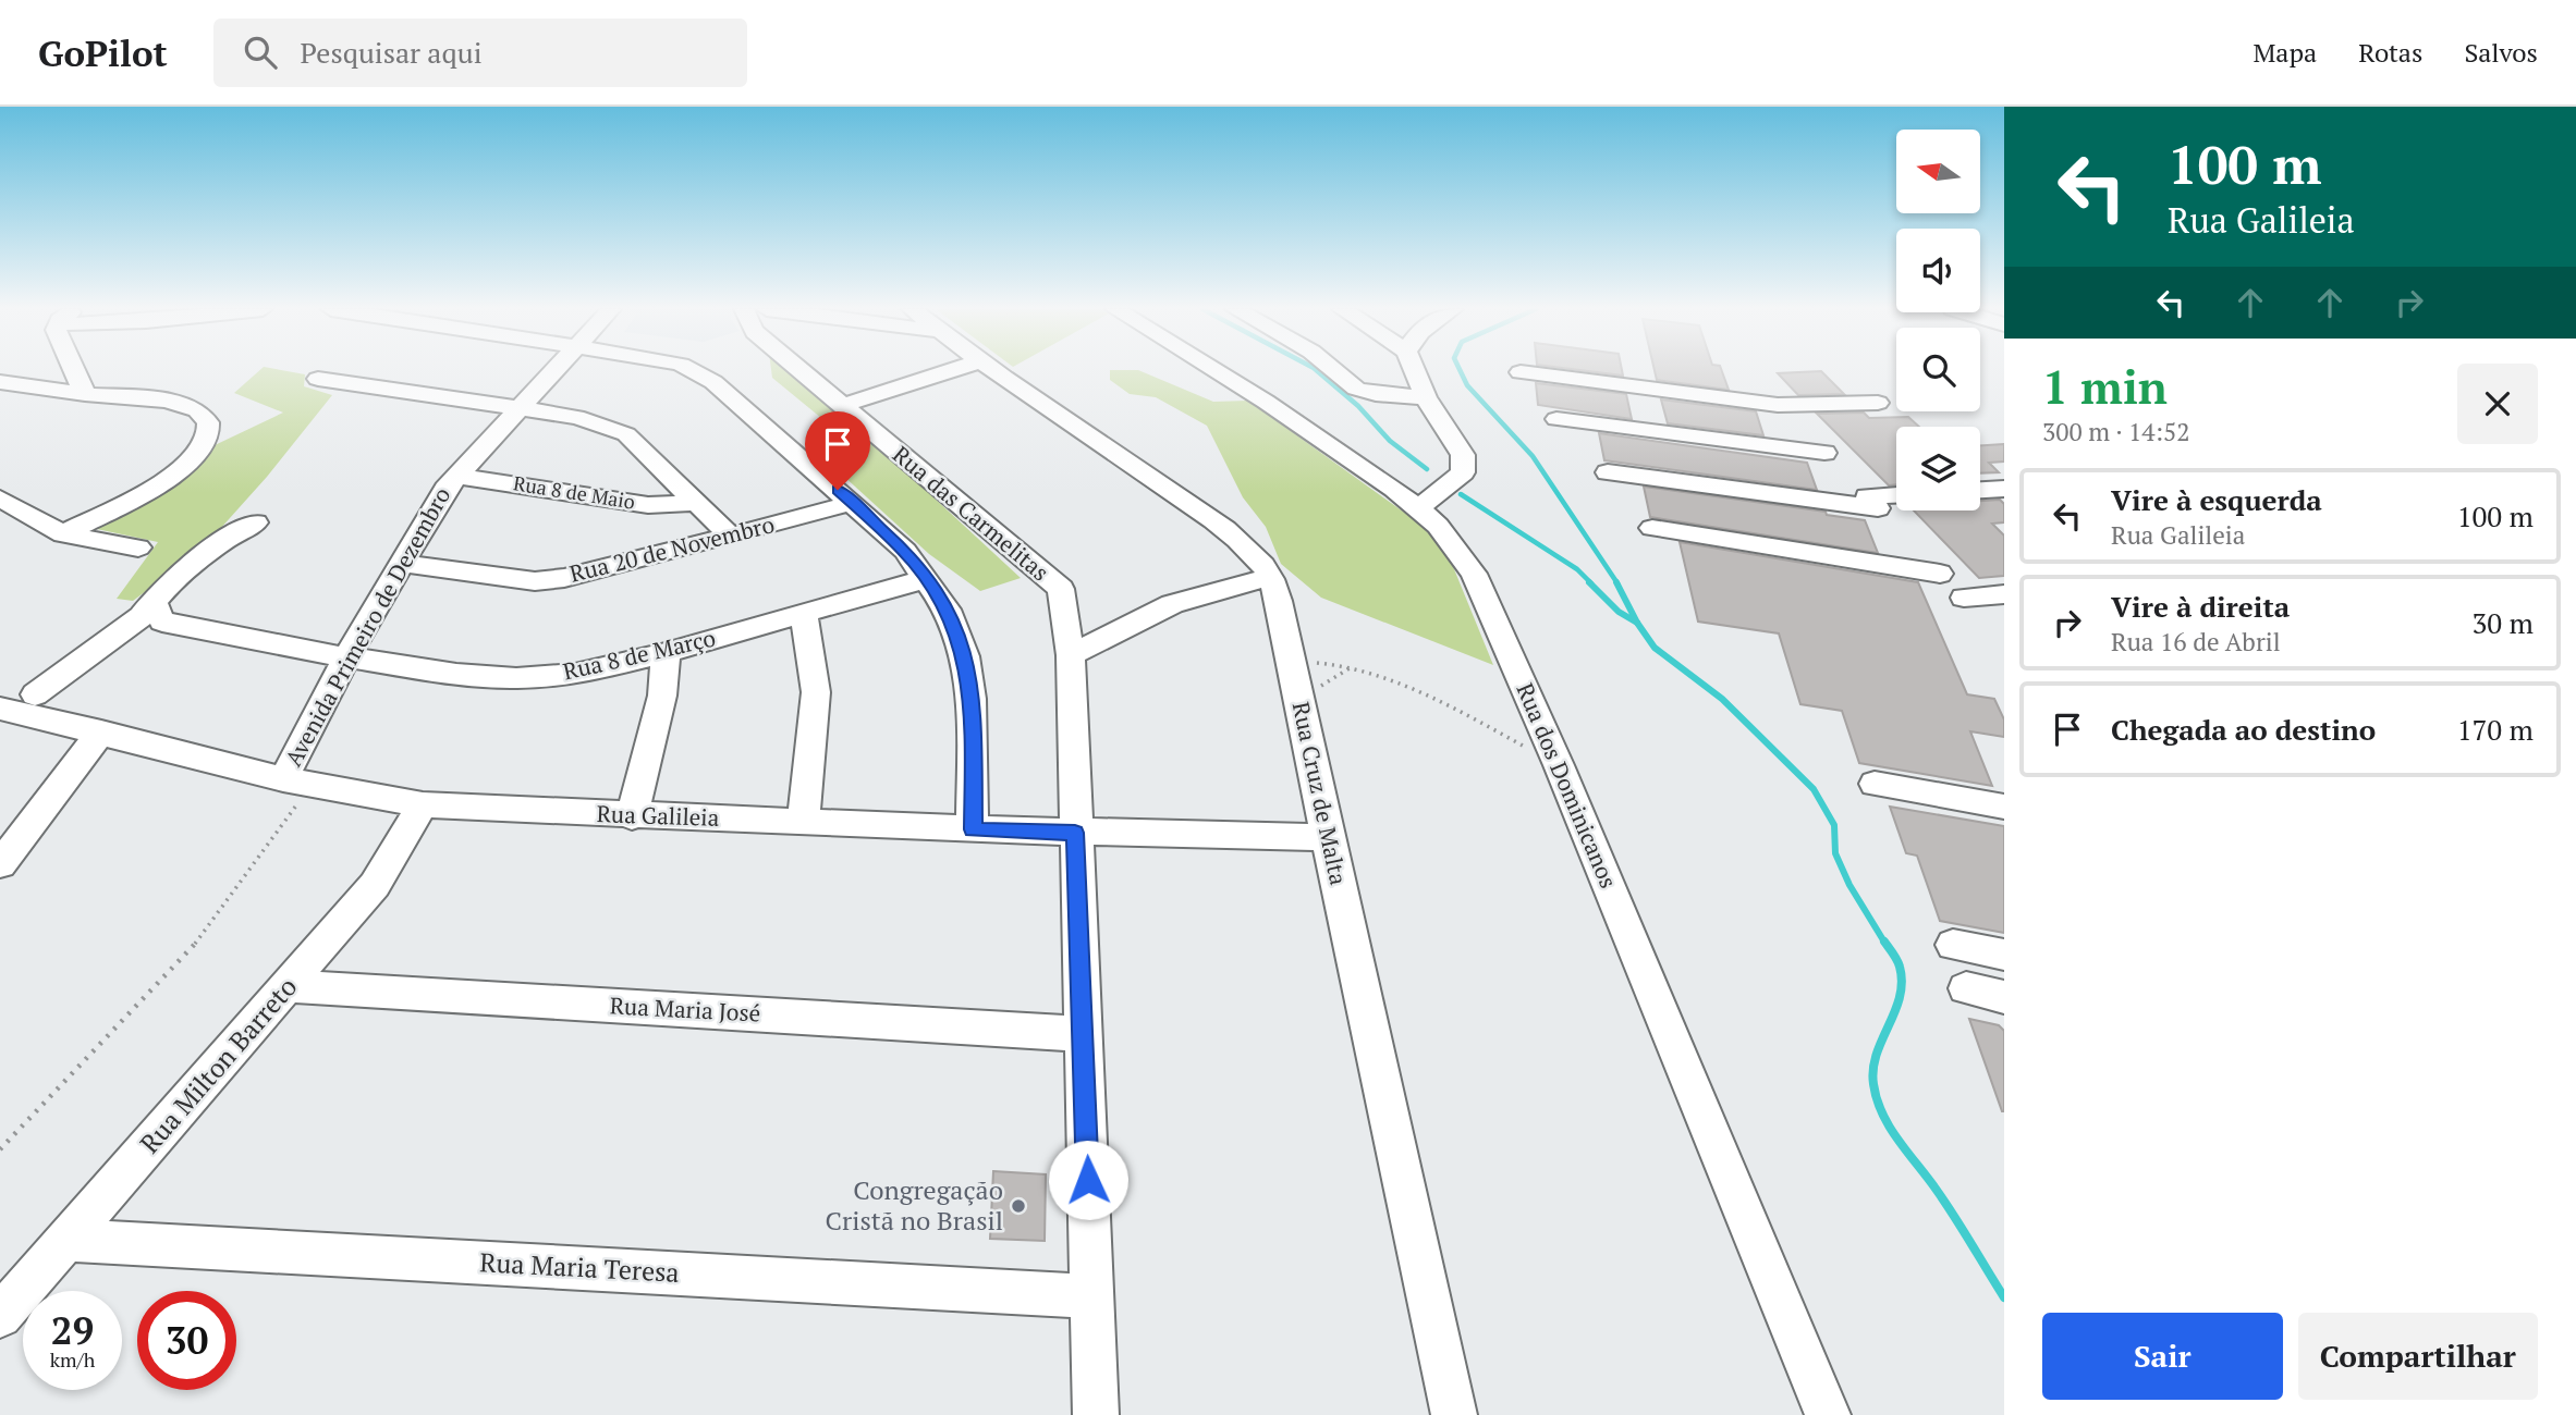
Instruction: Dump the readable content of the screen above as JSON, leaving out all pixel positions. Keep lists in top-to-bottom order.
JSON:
{
  "streets": {
    "street": [
      "Rua 8 de Maio",
      "Rua das Carmelitas",
      "Rua 20 de Novembro",
      "Avenida Primeiro de Dezembro",
      "Rua 8 de Março",
      "Rua dos Dominicanos",
      "Rua Cruz de Malta",
      "Rua Galileia",
      "Rua Maria José",
      "Rua Milton Barreto",
      "Rua Maria Teresa"
    ]
  },
  "crossings": [
    ["Rua 8 de Maio", "Avenida Primeiro de Dezembro"],
    ["Rua das Carmelitas", "Rua Galileia"],
    ["Rua das Carmelitas", "Rua Maria José"],
    ["Rua das Carmelitas", "Rua Maria Teresa"],
    ["Rua 20 de Novembro", "Avenida Primeiro de Dezembro"],
    ["Avenida Primeiro de Dezembro", "Rua 8 de Março"],
    ["Avenida Primeiro de Dezembro", "Rua Galileia"],
    ["Rua Cruz de Malta", "Rua Galileia"],
    ["Rua Galileia", "Rua Milton Barreto"],
    ["Rua Maria José", "Rua Milton Barreto"],
    ["Rua Milton Barreto", "Rua Maria Teresa"]
  ],
  "places": ["Congregação Cristã no Brasil"],
  "north": "left",
  "page": {
    "header": "GoPilot",
    "search": "Pesquisar aqui",
    "nav": ["Mapa", "Rotas", "Salvos"],
    "turn": ["100 m", "Rua Galileia"],
    "heading": ["1 min", "300 m · 14:52"],
    "list": [
      {
        "name": "Vire à esquerda",
        "note": "Rua Galileia",
        "value": "100 m"
      },
      {
        "name": "Vire à direita",
        "note": "Rua 16 de Abril",
        "value": "30 m"
      },
      {
        "name": "Chegada ao destino",
        "value": "170 m"
      }
    ],
    "speed": "29 km/h",
    "limit": "30",
    "buttons": ["Sair", "Compartilhar"]
  }
}
